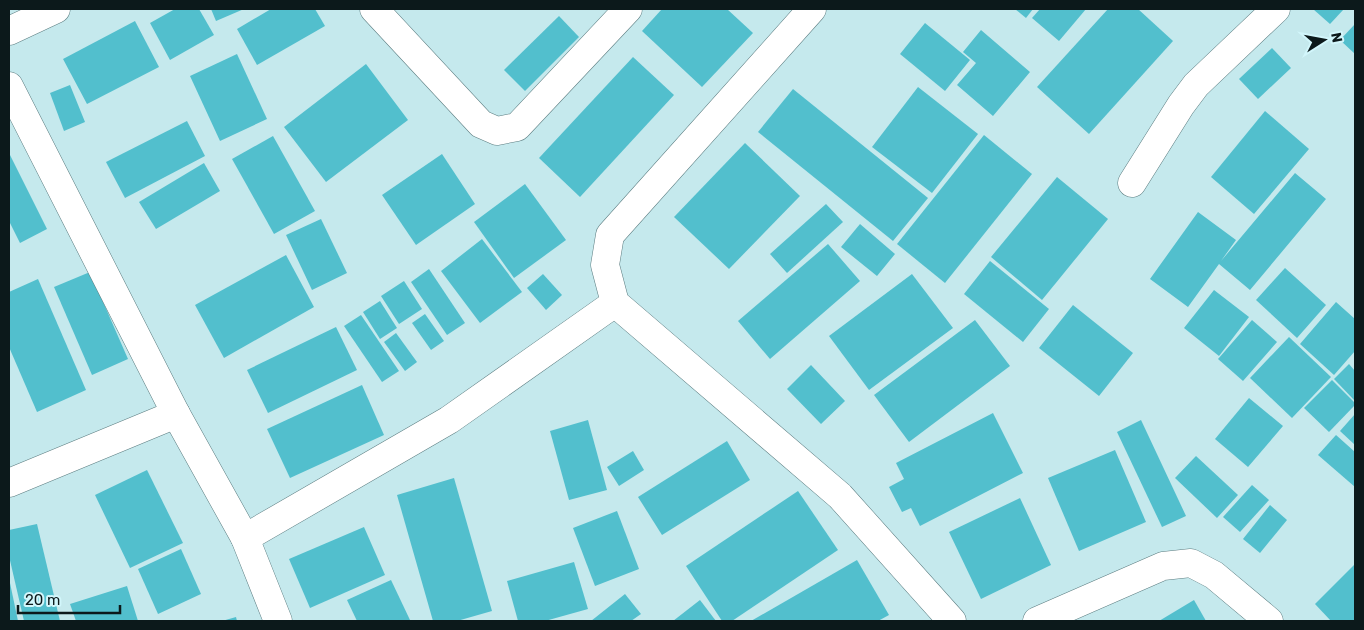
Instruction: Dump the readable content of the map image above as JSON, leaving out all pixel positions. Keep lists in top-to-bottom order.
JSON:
{
  "scale_bar": "20 m",
  "north": "right"
}
